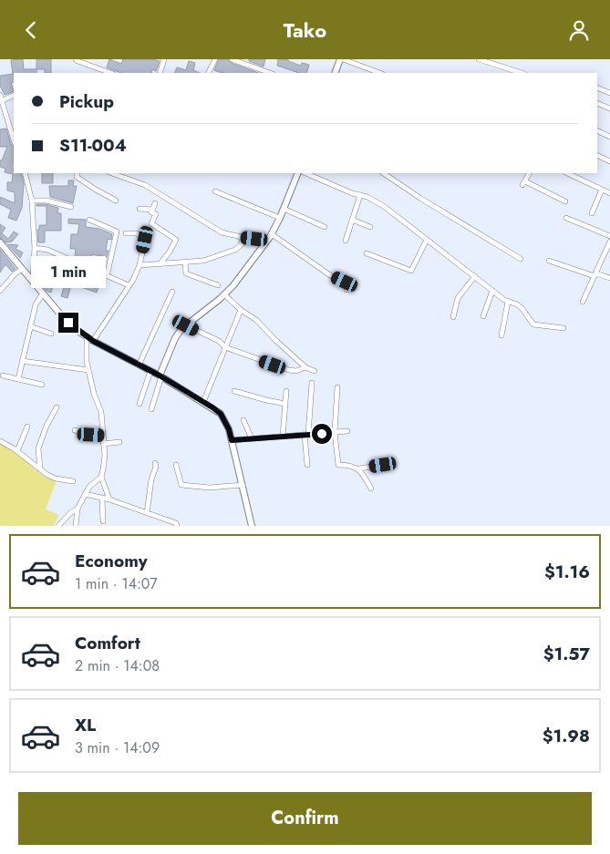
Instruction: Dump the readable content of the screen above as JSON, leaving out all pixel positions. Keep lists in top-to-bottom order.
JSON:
{
  "page": {
    "header": "Tako",
    "banner": ["Pickup", "S11-004"],
    "bubble": "1 min",
    "list": [
      {
        "name": "Economy",
        "note": "1 min · 14:07",
        "value": "$1.16"
      },
      {
        "name": "Comfort",
        "note": "2 min · 14:08",
        "value": "$1.57"
      },
      {
        "name": "XL",
        "note": "3 min · 14:09",
        "value": "$1.98"
      }
    ],
    "buttons": "Confirm"
  }
}
